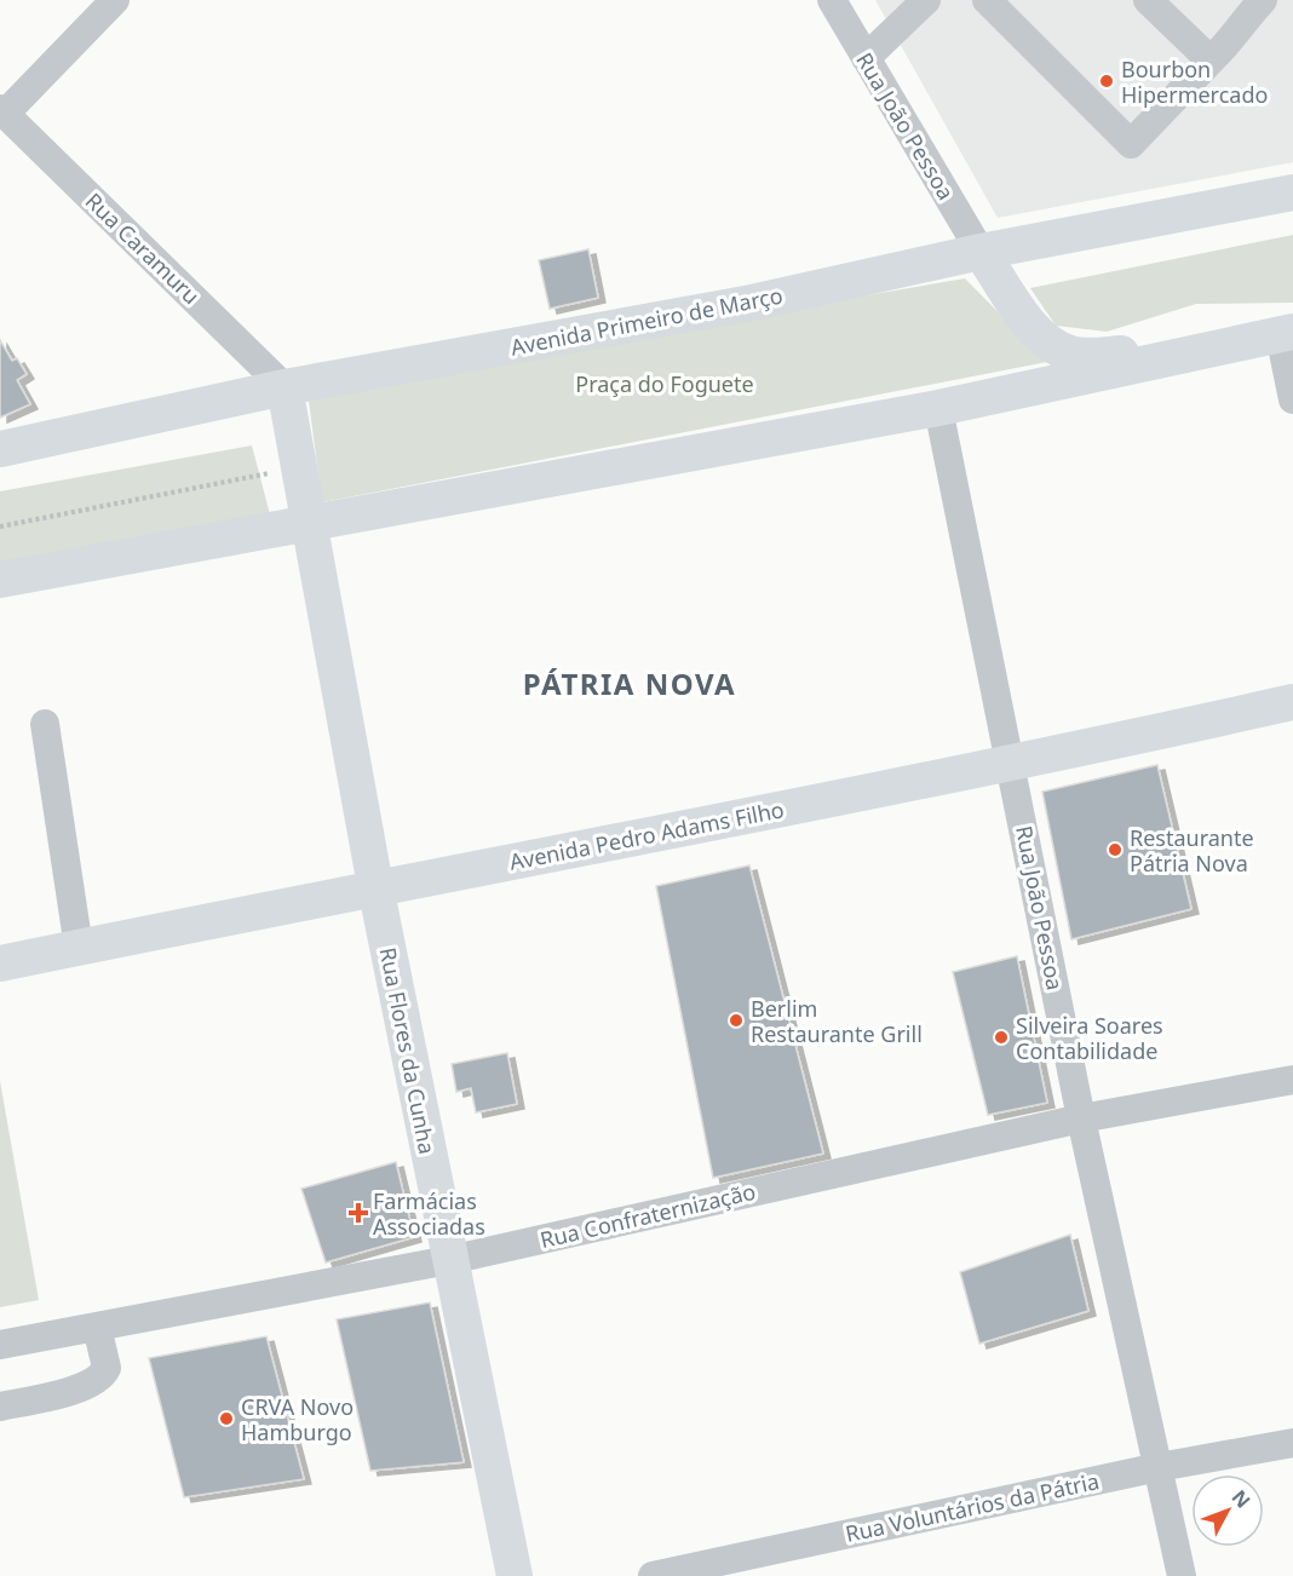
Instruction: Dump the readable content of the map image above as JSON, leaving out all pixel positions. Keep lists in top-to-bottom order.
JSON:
{
  "streets": {
    "main road": ["Avenida Primeiro de Março", "Avenida Pedro Adams Filho", "Rua Flores da Cunha"],
    "street": [
      "Rua João Pessoa",
      "Rua Caramuru",
      "Rua Confraternização",
      "Rua Voluntários da Pátria"
    ]
  },
  "crossings": [
    ["Rua João Pessoa", "Avenida Primeiro de Março"],
    ["Rua João Pessoa", "Avenida Pedro Adams Filho"],
    ["Rua João Pessoa", "Rua Confraternização"],
    ["Rua João Pessoa", "Rua Voluntários da Pátria"],
    ["Rua Caramuru", "Avenida Primeiro de Março"],
    ["Rua Caramuru", "Rua Flores da Cunha"],
    ["Avenida Primeiro de Março", "Rua Flores da Cunha"],
    ["Avenida Pedro Adams Filho", "Rua Flores da Cunha"],
    ["Rua Flores da Cunha", "Rua Confraternização"]
  ],
  "districts": ["PÁTRIA NOVA"],
  "parks": ["Praça do Foguete"],
  "places": {
    "other": [
      "Bourbon Hipermercado",
      "Restaurante Pátria Nova",
      "Berlim Restaurante Grill",
      "Silveira Soares Contabilidade",
      "CRVA Novo Hamburgo"
    ],
    "health": ["Farmácias Associadas"]
  },
  "north": "top right"
}
